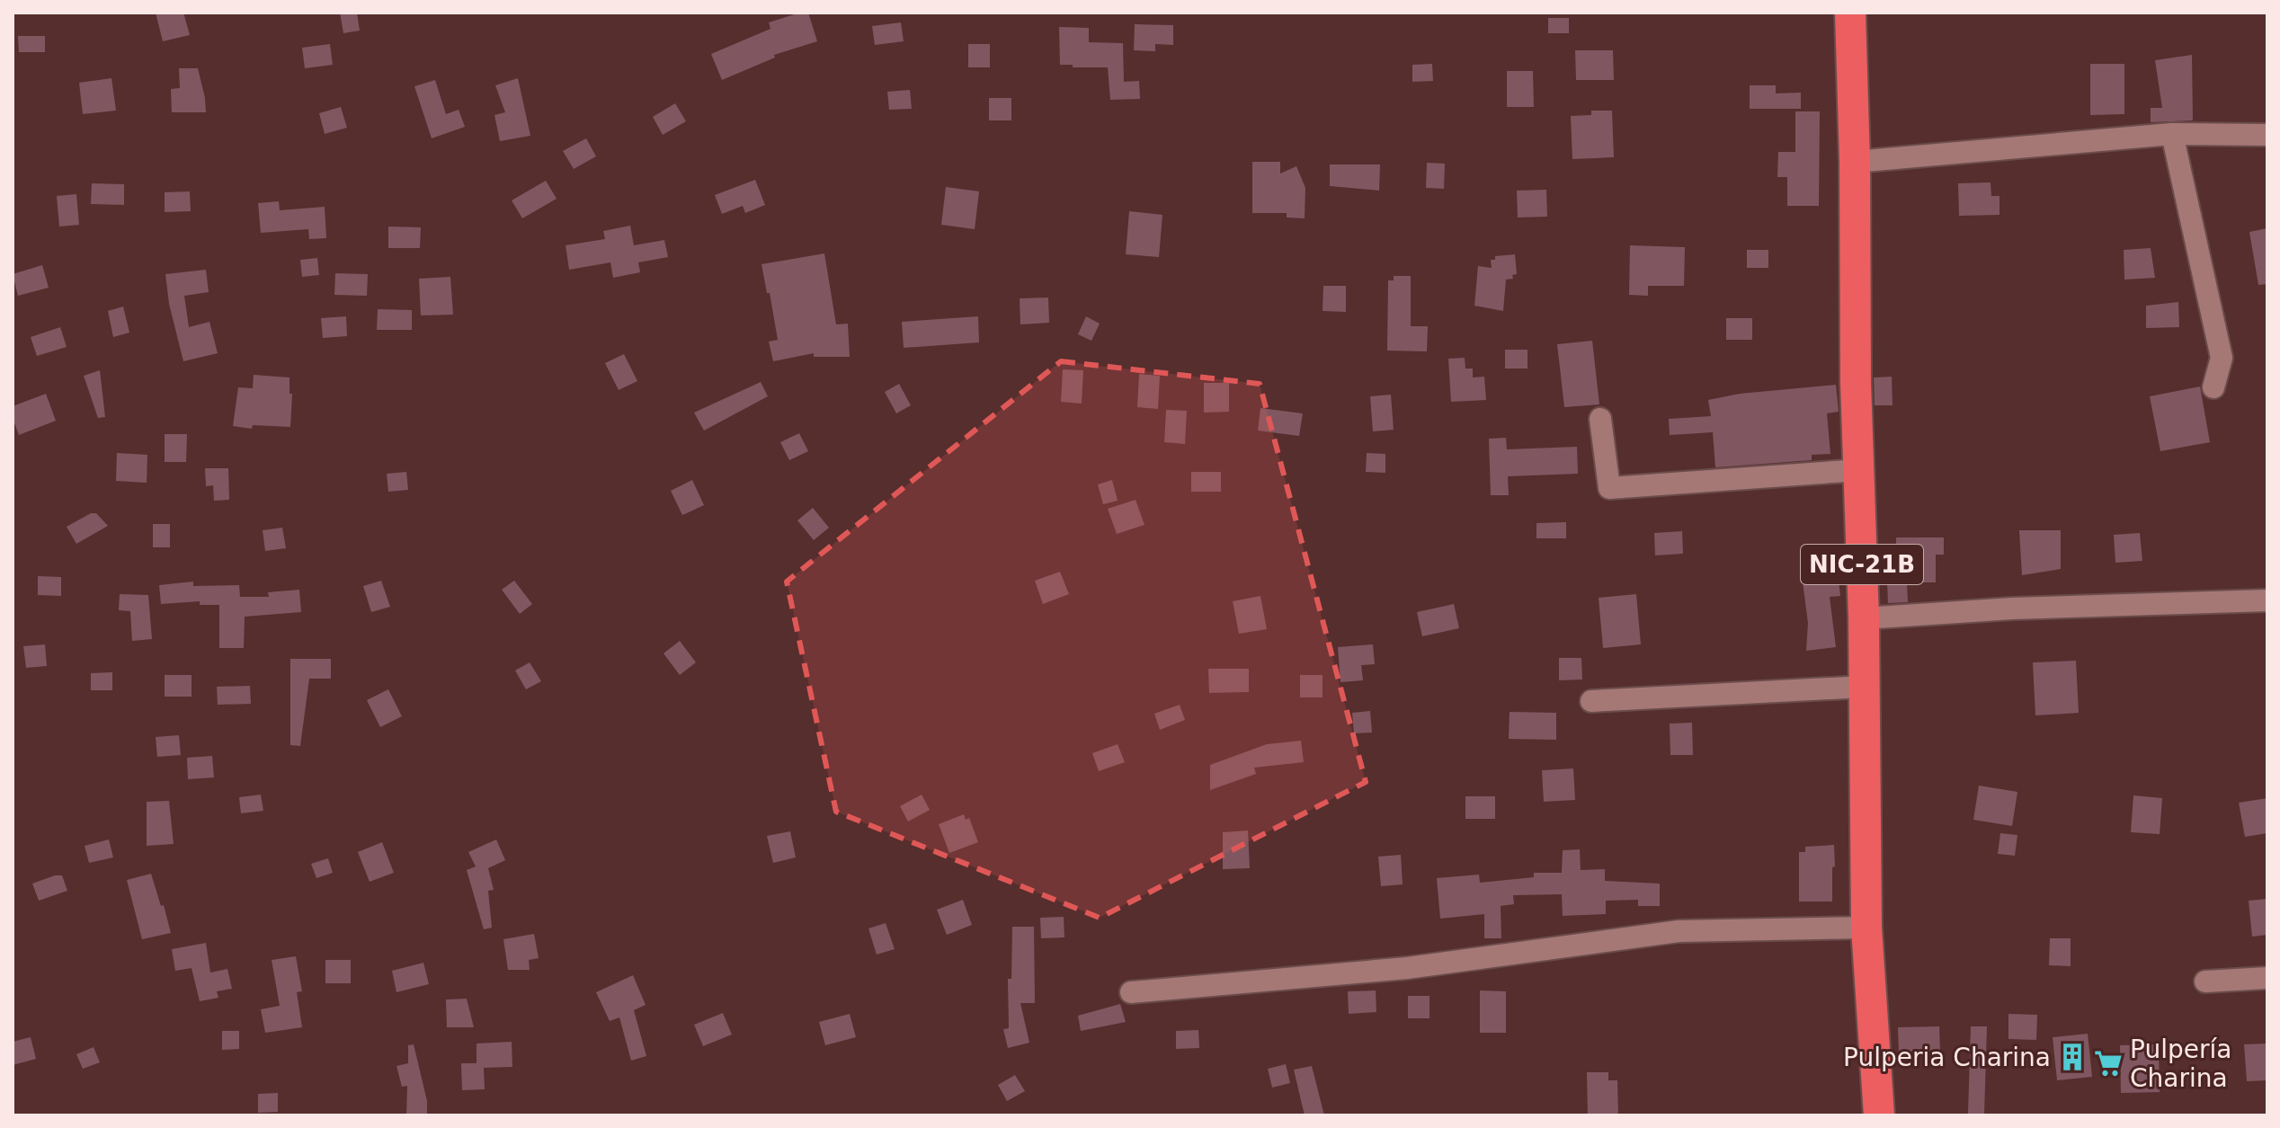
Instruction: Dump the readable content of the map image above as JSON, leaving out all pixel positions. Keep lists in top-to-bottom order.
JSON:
{
  "streets": {
    "highway": ["NIC-21B"]
  },
  "places": {
    "building": ["Pulperia Charina"],
    "supermarket": ["Pulpería Charina"]
  }
}
